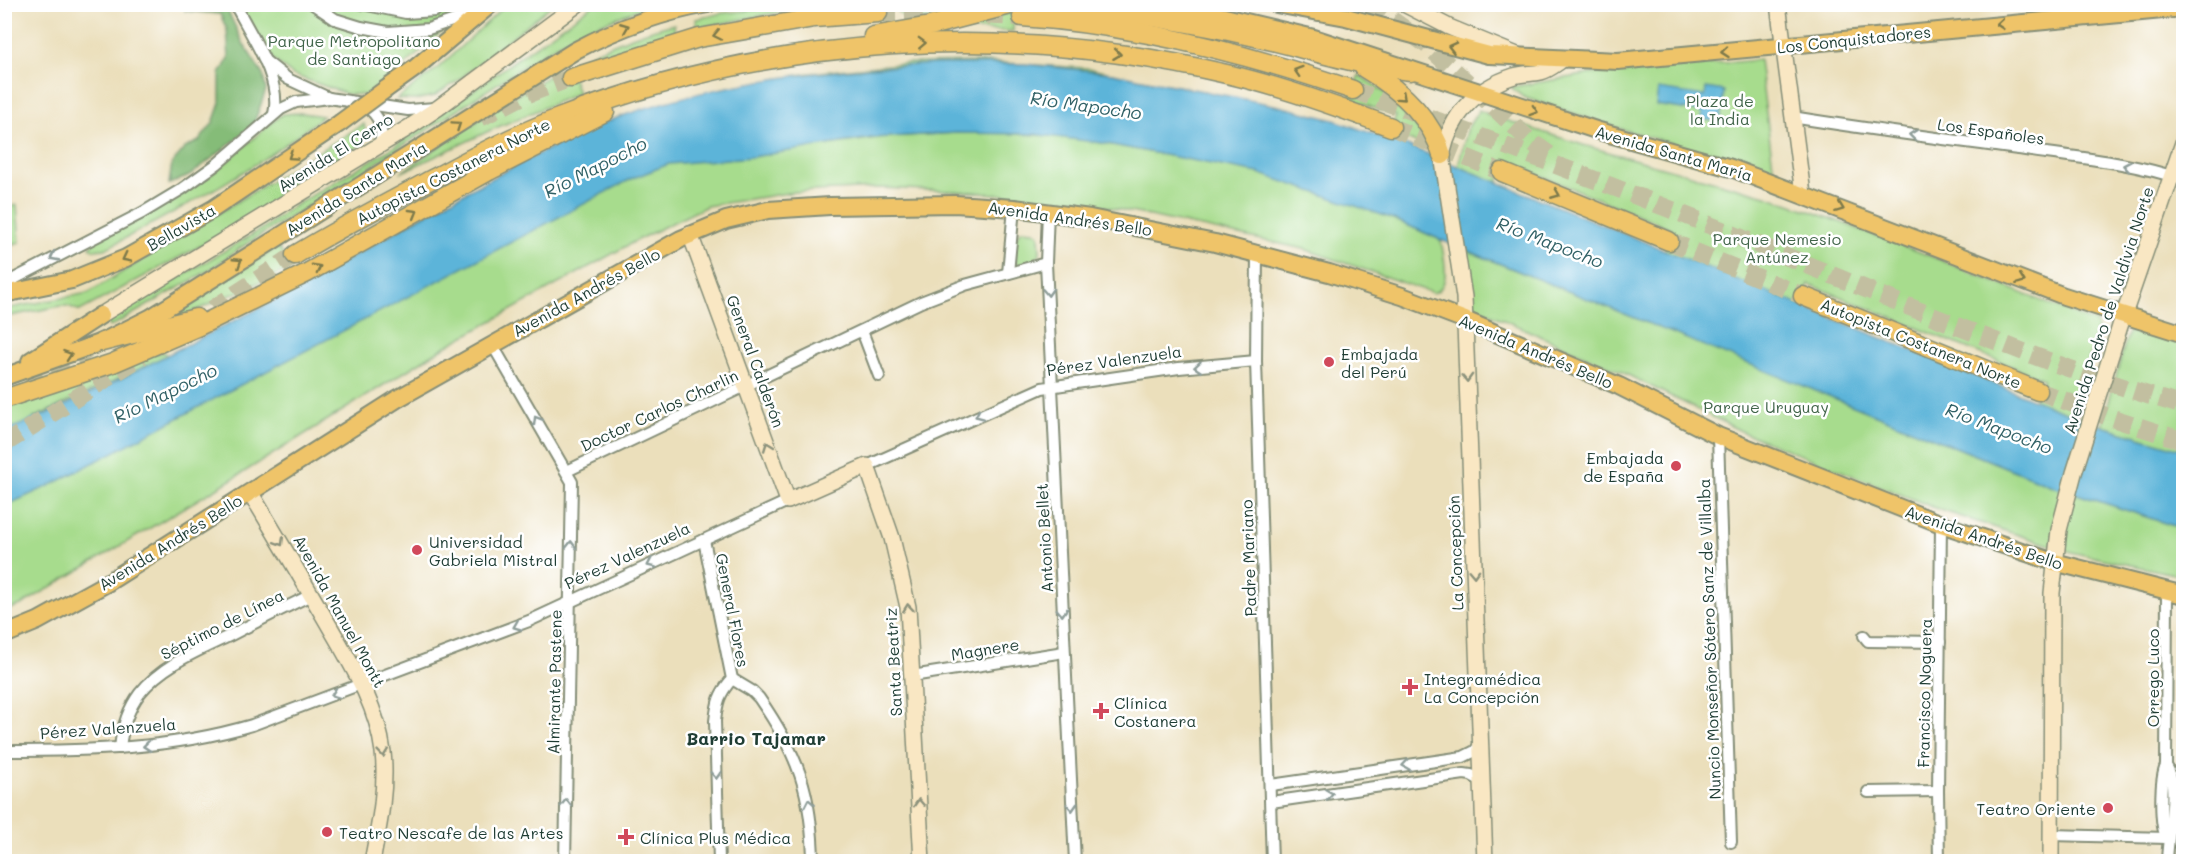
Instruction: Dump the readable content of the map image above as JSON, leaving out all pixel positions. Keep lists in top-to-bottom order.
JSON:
{
  "streets": {
    "highway": ["Autopista Costanera Norte"],
    "main road": [
      "Los Conquistadores",
      "Avenida Santa María",
      "Avenida Andrés Bello",
      "Bellavista"
    ],
    "street": [
      "Los Españoles",
      "Avenida El Cerro",
      "Avenida Pedro de Valdivia Norte",
      "Pérez Valenzuela",
      "General Calderón",
      "Doctor Carlos Charlin",
      "Antonio Bellet",
      "La Concepción",
      "Padre Mariano",
      "General Flores",
      "Avenida Manuel Montt",
      "Séptimo de Línea",
      "Nuncio Monseñor Sótero Sanz de Villalba",
      "Magnere",
      "Santa Beatriz",
      "Orrego Luco",
      "Almirante Pastene",
      "Francisco Noguera"
    ]
  },
  "crossings": [
    ["Los Españoles", "Avenida Pedro de Valdivia Norte"],
    ["Avenida Santa María", "Avenida Pedro de Valdivia Norte"],
    ["Avenida Andrés Bello", "Avenida Pedro de Valdivia Norte"],
    ["Avenida Andrés Bello", "General Calderón"],
    ["Avenida Andrés Bello", "Antonio Bellet"],
    ["Avenida Andrés Bello", "La Concepción"],
    ["Avenida Andrés Bello", "Padre Mariano"],
    ["Avenida Andrés Bello", "Avenida Manuel Montt"],
    ["Avenida Andrés Bello", "Nuncio Monseñor Sótero Sanz de Villalba"],
    ["Avenida Andrés Bello", "Orrego Luco"],
    ["Avenida Andrés Bello", "Almirante Pastene"],
    ["Avenida Andrés Bello", "Francisco Noguera"],
    ["Pérez Valenzuela", "General Calderón"],
    ["Pérez Valenzuela", "Antonio Bellet"],
    ["Pérez Valenzuela", "Padre Mariano"],
    ["Pérez Valenzuela", "General Flores"],
    ["Pérez Valenzuela", "Avenida Manuel Montt"],
    ["Pérez Valenzuela", "Séptimo de Línea"],
    ["Pérez Valenzuela", "Santa Beatriz"],
    ["Pérez Valenzuela", "Almirante Pastene"],
    ["General Calderón", "Doctor Carlos Charlin"],
    ["Doctor Carlos Charlin", "Antonio Bellet"],
    ["Doctor Carlos Charlin", "Almirante Pastene"],
    ["Antonio Bellet", "Magnere"],
    ["Avenida Manuel Montt", "Séptimo de Línea"],
    ["Magnere", "Santa Beatriz"]
  ],
  "one_way": [
    "Los Conquistadores",
    "Los Españoles",
    "Avenida Santa María",
    "Bellavista",
    "Pérez Valenzuela",
    "General Calderón",
    "Antonio Bellet",
    "La Concepción",
    "General Flores",
    "Avenida Manuel Montt",
    "Almirante Pastene"
  ],
  "districts": ["Barrio Tajamar"],
  "water": ["Río Mapocho"],
  "parks": [
    "Parque Metropolitano de Santiago",
    "Plaza de la India",
    "Parque Nemesio Antúnez",
    "Parque Uruguay"
  ],
  "places": {
    "other": [
      "Embajada del Perú",
      "Embajada de España",
      "Universidad Gabriela Mistral",
      "Teatro Oriente",
      "Teatro Nescafe de las Artes"
    ],
    "health": ["Integramédica La Concepción", "Clínica Costanera", "Clínica Plus Médica"]
  }
}
